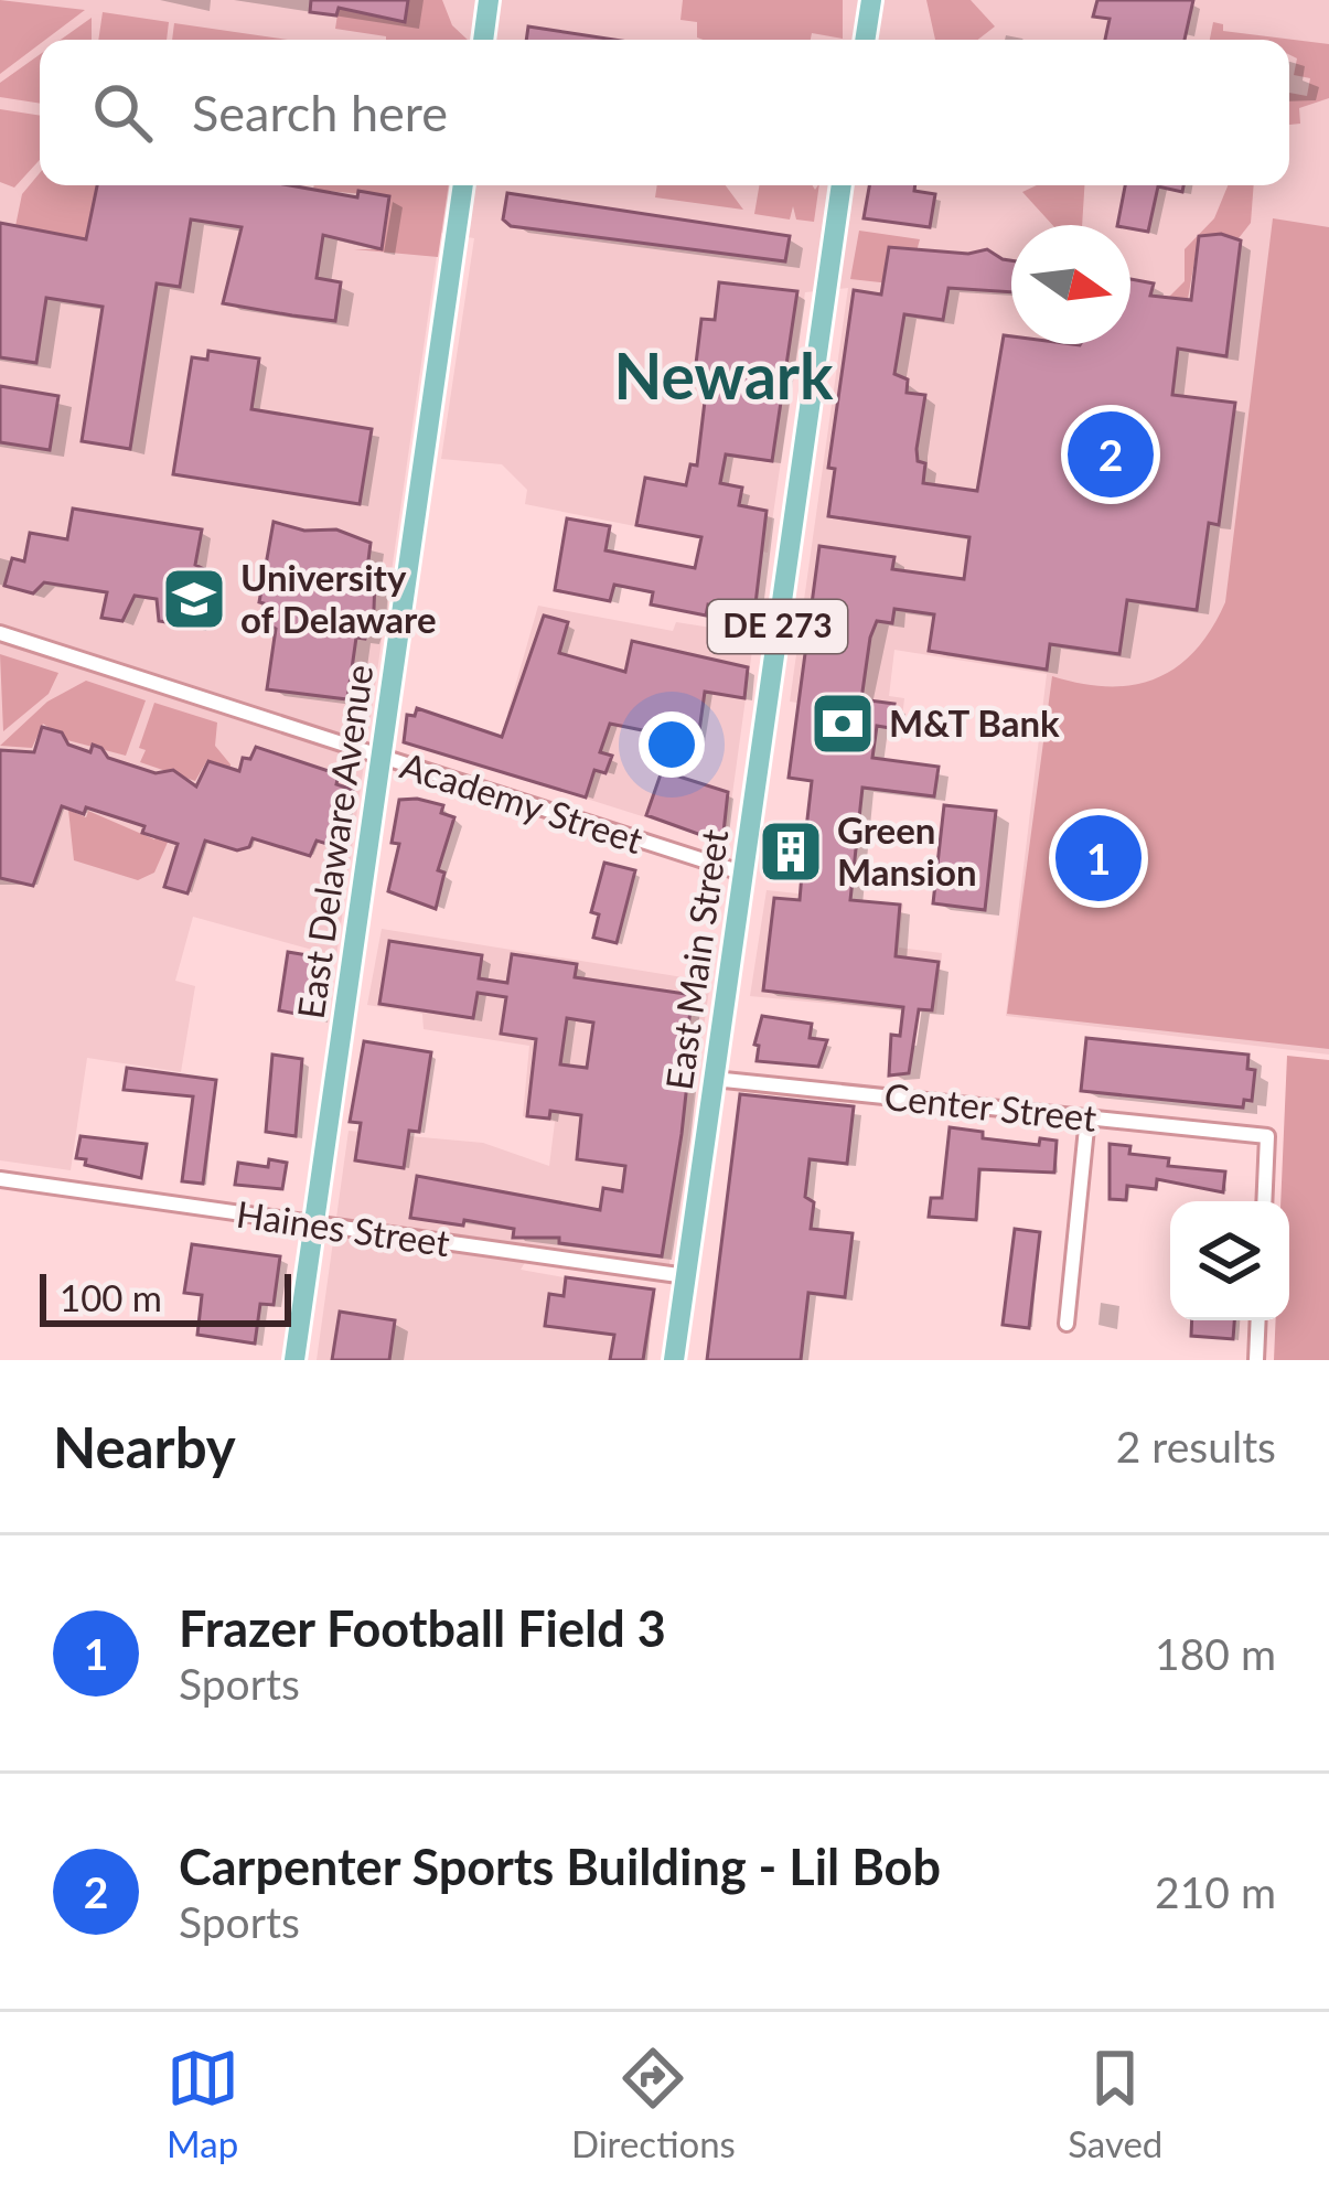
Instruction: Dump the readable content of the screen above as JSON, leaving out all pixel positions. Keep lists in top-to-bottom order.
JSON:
{
  "streets": {
    "main road": ["DE 273", "East Delaware Avenue", "East Main Street"],
    "street": ["Academy Street", "Center Street", "Haines Street"]
  },
  "crossings": [
    ["Academy Street", "East Delaware Avenue"],
    ["Academy Street", "East Main Street"],
    ["East Delaware Avenue", "Haines Street"],
    ["East Main Street", "Center Street"],
    ["East Main Street", "Haines Street"]
  ],
  "districts": ["Newark"],
  "places": {
    "school or university": ["University of Delaware"],
    "bank": ["M&T Bank"],
    "building": ["Green Mansion"]
  },
  "scale_bar": "100 m",
  "north": "right",
  "page": {
    "search": "Search here",
    "pins": ["2", "1"],
    "scale": "100 m",
    "heading": ["Nearby", "2 results"],
    "list": [
      {
        "mark": "1",
        "name": "Frazer Football Field 3",
        "note": "Sports",
        "value": "180 m"
      },
      {
        "mark": "2",
        "name": "Carpenter Sports Building - Lil Bob",
        "note": "Sports",
        "value": "210 m"
      }
    ],
    "nav": ["Map", "Directions", "Saved"]
  }
}
